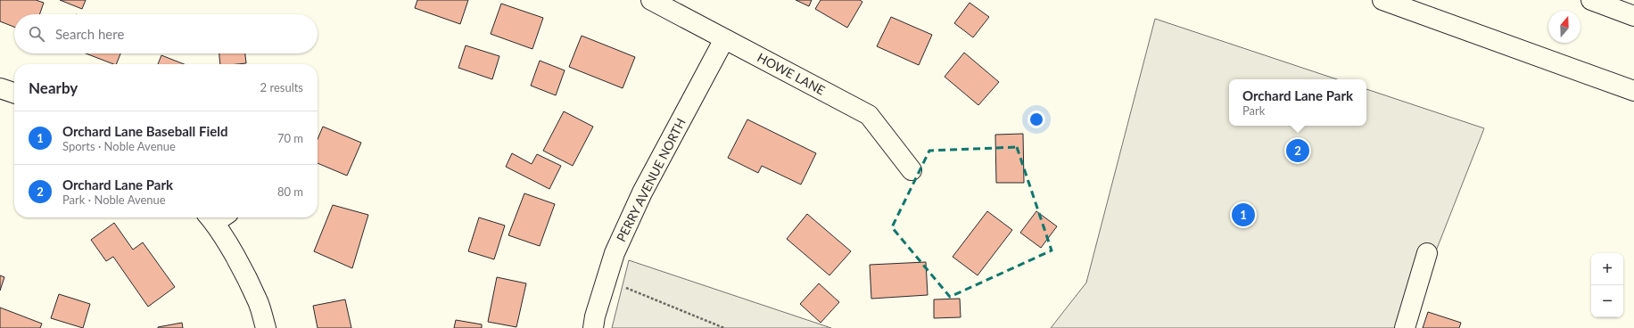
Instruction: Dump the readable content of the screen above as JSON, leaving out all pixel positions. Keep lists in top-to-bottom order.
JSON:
{
  "streets": {
    "main road": ["HOWE LANE", "PERRY AVENUE NORTH"]
  },
  "crossings": [
    ["HOWE LANE", "PERRY AVENUE NORTH"]
  ],
  "north": "top",
  "page": {
    "search": "Search here",
    "heading": ["Nearby", "2 results"],
    "popup": ["Orchard Lane Park", "Park"],
    "list": [
      {
        "mark": "1",
        "name": "Orchard Lane Baseball Field",
        "note": "Sports · Noble Avenue",
        "value": "70 m"
      },
      {
        "mark": "2",
        "name": "Orchard Lane Park",
        "note": "Park · Noble Avenue",
        "value": "80 m"
      }
    ],
    "pins": ["2", "1"],
    "map_buttons": ["+", "−"]
  }
}
